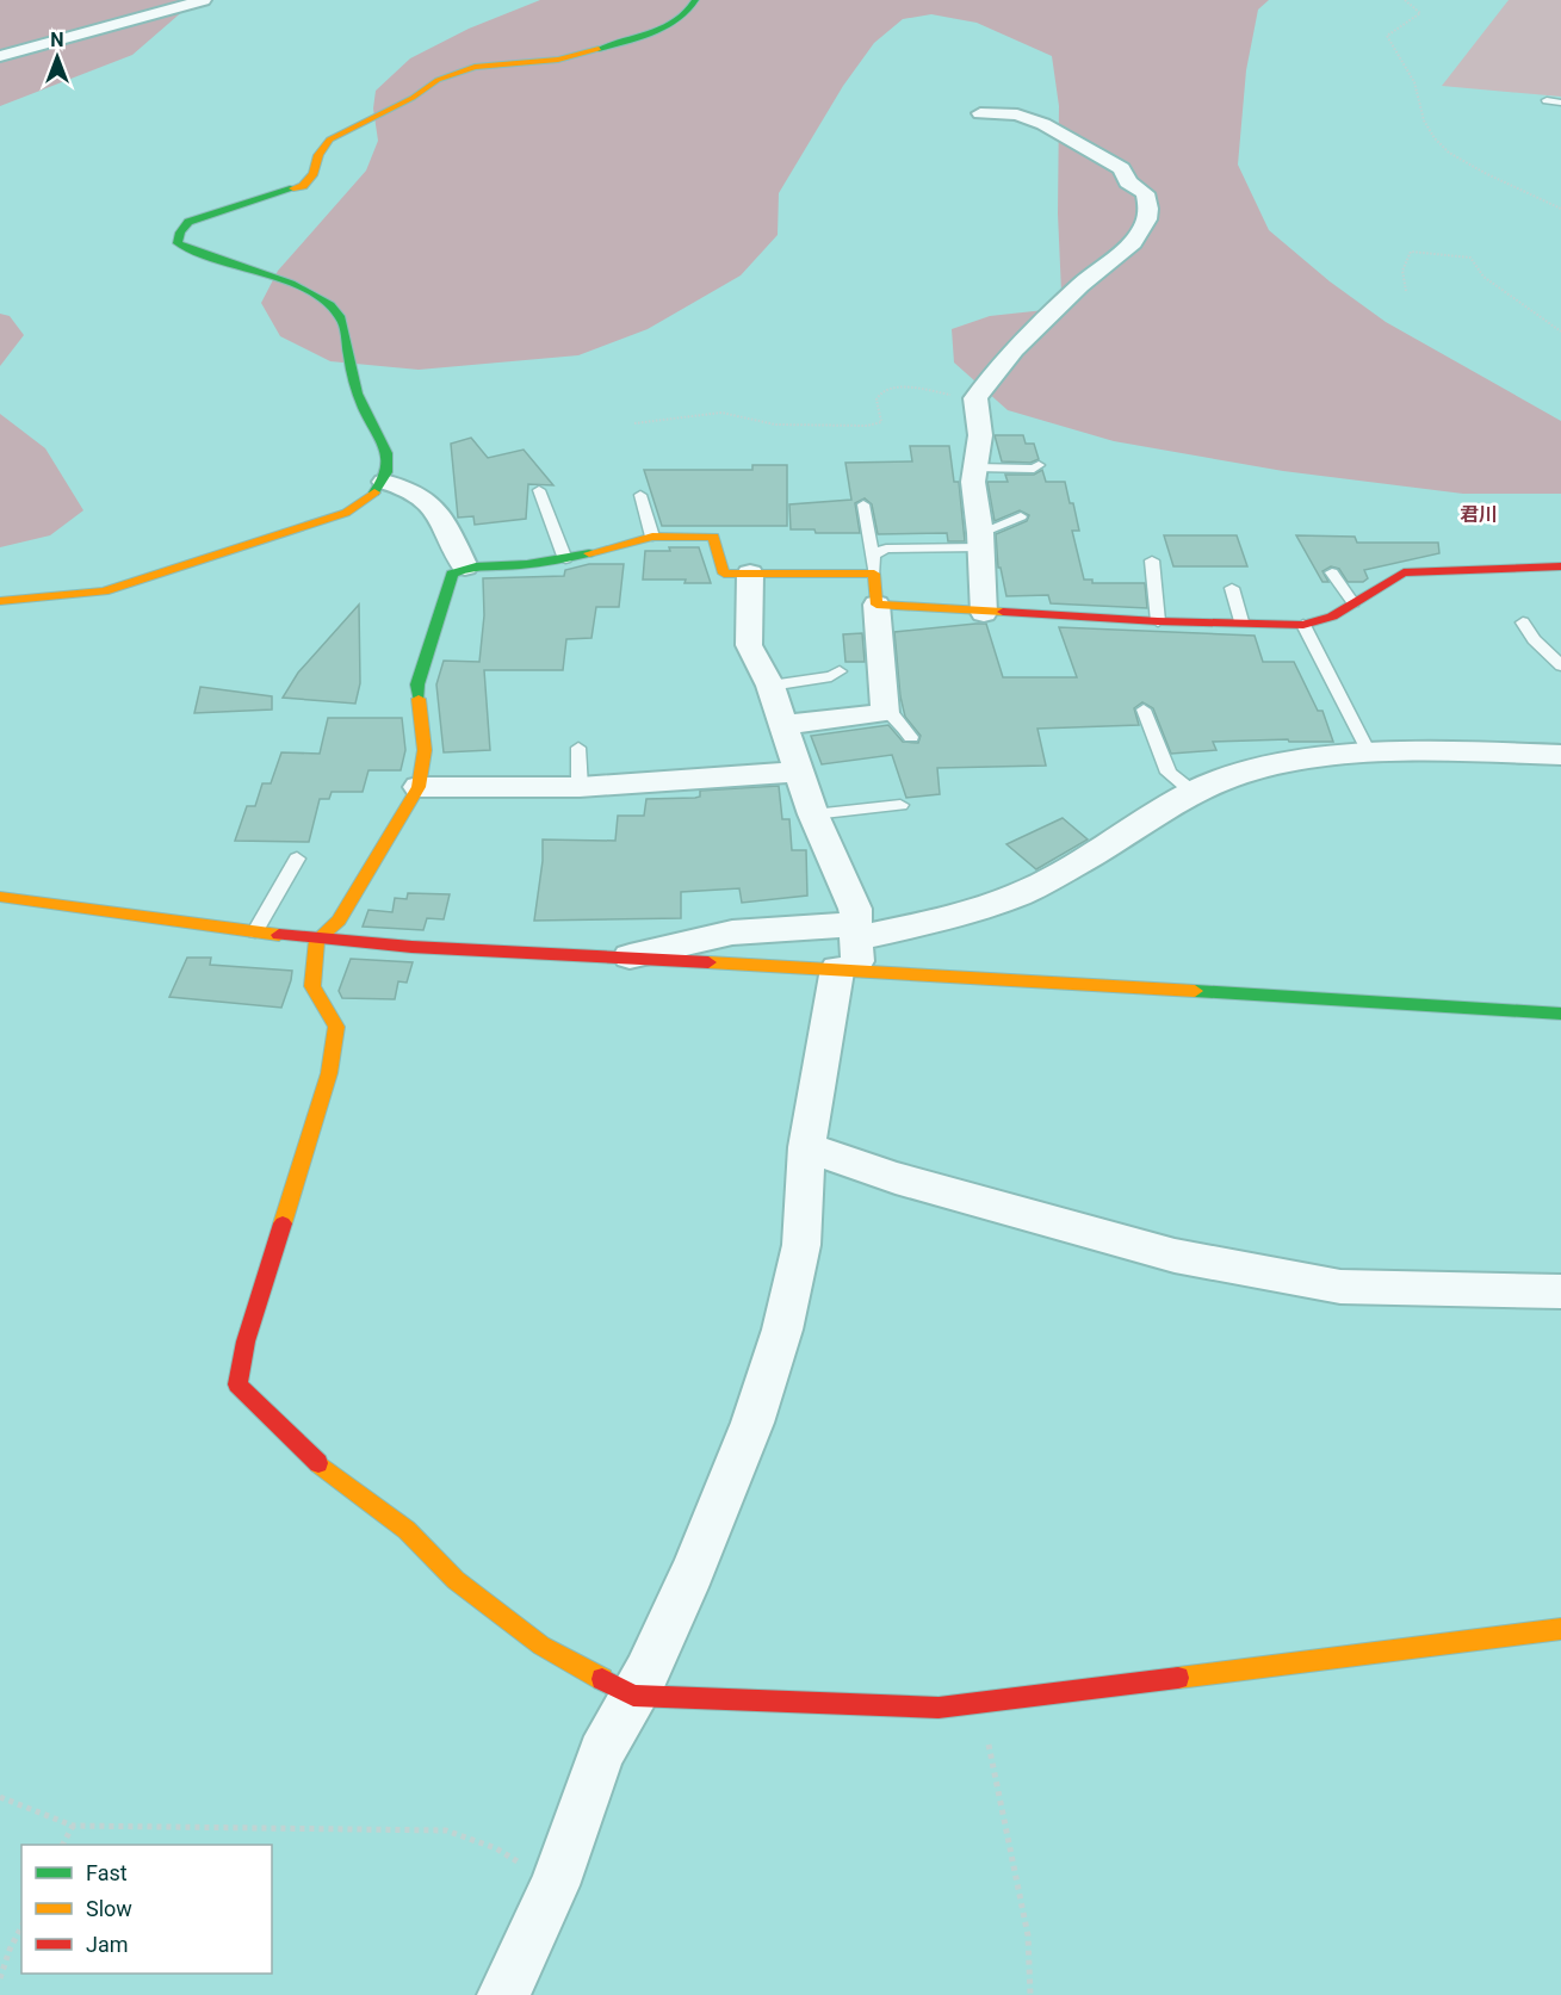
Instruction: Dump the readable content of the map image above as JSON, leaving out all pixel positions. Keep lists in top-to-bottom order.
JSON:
{
  "districts": ["君川"],
  "legend": ["Fast", "Slow", "Jam"],
  "north": "top"
}
